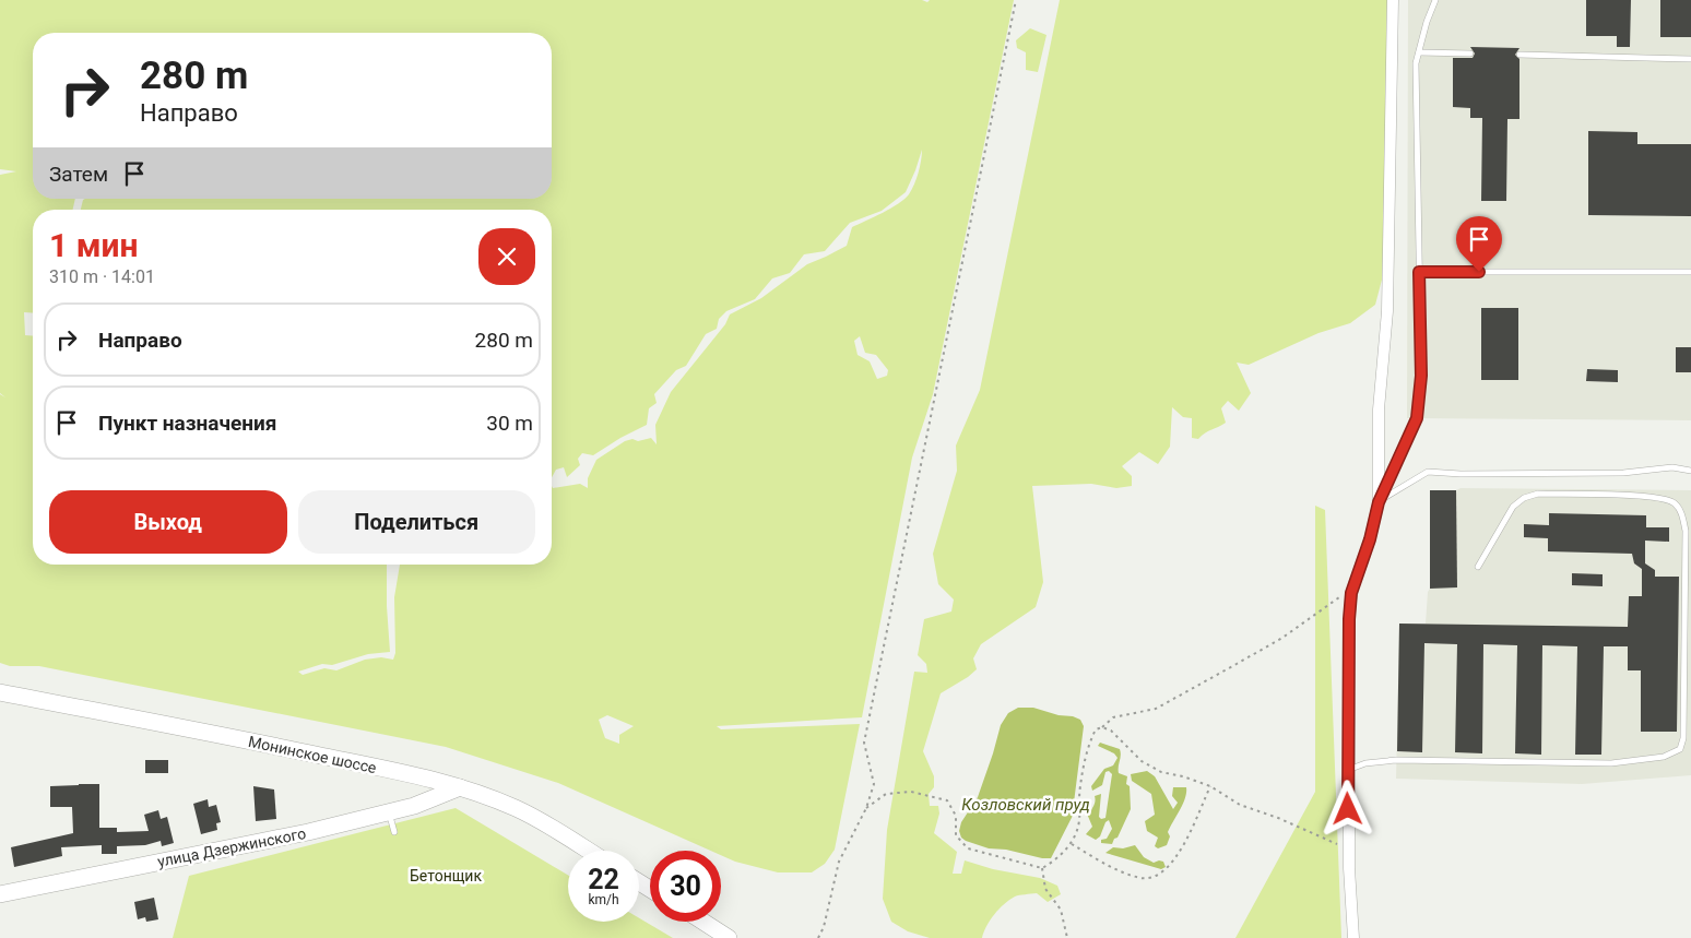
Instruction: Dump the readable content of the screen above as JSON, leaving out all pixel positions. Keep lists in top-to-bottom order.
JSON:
{
  "streets": {
    "main road": ["Монинское шоссе", "улица Дзержинского"]
  },
  "crossings": [
    ["Монинское шоссе", "улица Дзержинского"]
  ],
  "water": ["Козловский пруд"],
  "parks": ["Бетонщик"],
  "page": {
    "turn": ["280 m", "Направо"],
    "then": "Затем",
    "heading": ["1 мин", "310 m · 14:01"],
    "list": [
      {
        "name": "Направо",
        "value": "280 m"
      },
      {
        "name": "Пункт назначения",
        "value": "30 m"
      }
    ],
    "buttons": ["Выход", "Поделиться"],
    "speed": "22 km/h",
    "limit": "30"
  }
}
